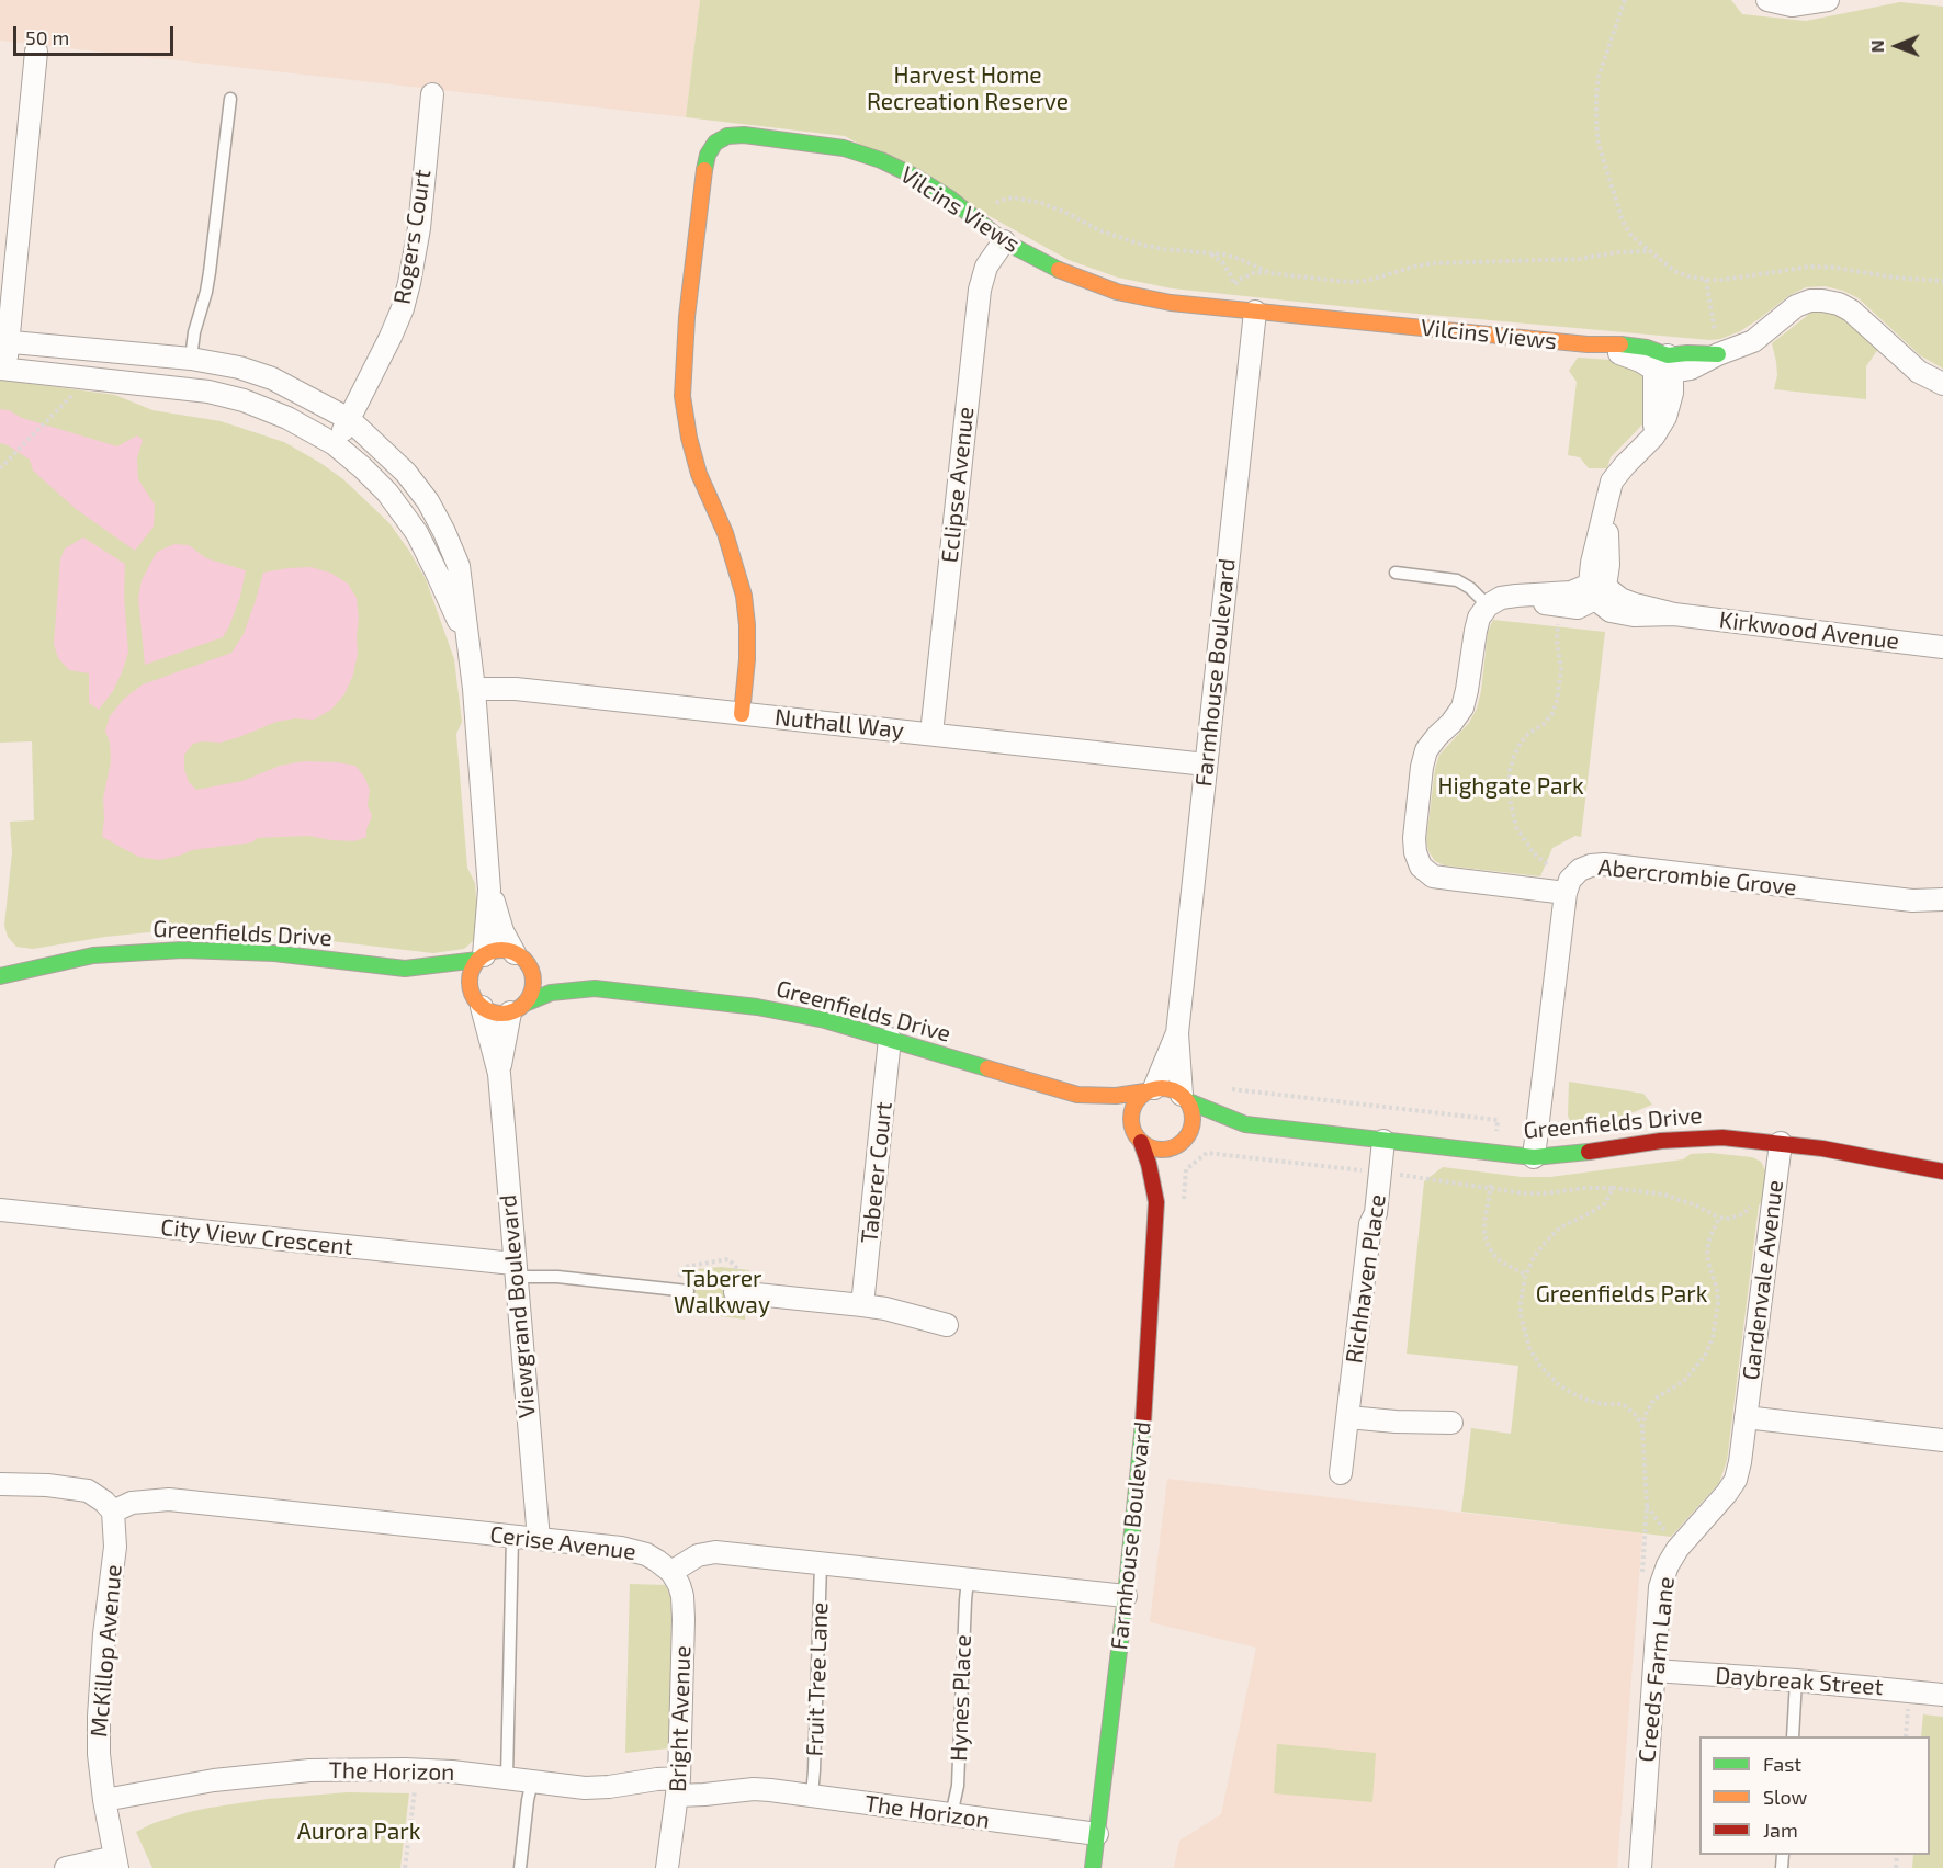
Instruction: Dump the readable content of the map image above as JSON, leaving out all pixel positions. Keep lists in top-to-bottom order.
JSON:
{
  "streets": {
    "street": [
      "Vilcins Views",
      "Rogers Court",
      "Eclipse Avenue",
      "Kirkwood Avenue",
      "Farmhouse Boulevard",
      "Nuthall Way",
      "Abercrombie Grove",
      "Greenfields Drive",
      "Taberer Court",
      "City View Crescent",
      "Richhaven Place",
      "Gardenvale Avenue",
      "Viewgrand Boulevard",
      "Cerise Avenue",
      "McKillop Avenue",
      "Creeds Farm Lane",
      "Daybreak Street",
      "Bright Avenue",
      "The Horizon"
    ],
    "lane": ["Fruit Tree Lane", "Hynes Place"]
  },
  "crossings": [
    ["Vilcins Views", "Eclipse Avenue"],
    ["Vilcins Views", "Farmhouse Boulevard"],
    ["Vilcins Views", "Nuthall Way"],
    ["Eclipse Avenue", "Nuthall Way"],
    ["Farmhouse Boulevard", "Nuthall Way"],
    ["Farmhouse Boulevard", "Greenfields Drive"],
    ["Farmhouse Boulevard", "The Horizon"],
    ["Abercrombie Grove", "Greenfields Drive"],
    ["Greenfields Drive", "Taberer Court"],
    ["Greenfields Drive", "Richhaven Place"],
    ["Greenfields Drive", "Gardenvale Avenue"],
    ["Greenfields Drive", "Viewgrand Boulevard"],
    ["City View Crescent", "Viewgrand Boulevard"],
    ["Gardenvale Avenue", "Creeds Farm Lane"],
    ["Viewgrand Boulevard", "Cerise Avenue"],
    ["Cerise Avenue", "McKillop Avenue"],
    ["Cerise Avenue", "Bright Avenue"],
    ["McKillop Avenue", "The Horizon"],
    ["Creeds Farm Lane", "Daybreak Street"],
    ["Fruit Tree Lane", "The Horizon"],
    ["Hynes Place", "The Horizon"],
    ["Bright Avenue", "The Horizon"]
  ],
  "parks": [
    "Harvest Home Recreation Reserve",
    "Highgate Park",
    "Taberer Walkway",
    "Greenfields Park",
    "Aurora Park"
  ],
  "legend": ["Fast", "Slow", "Jam"],
  "scale_bar": "50 m",
  "north": "left"
}
